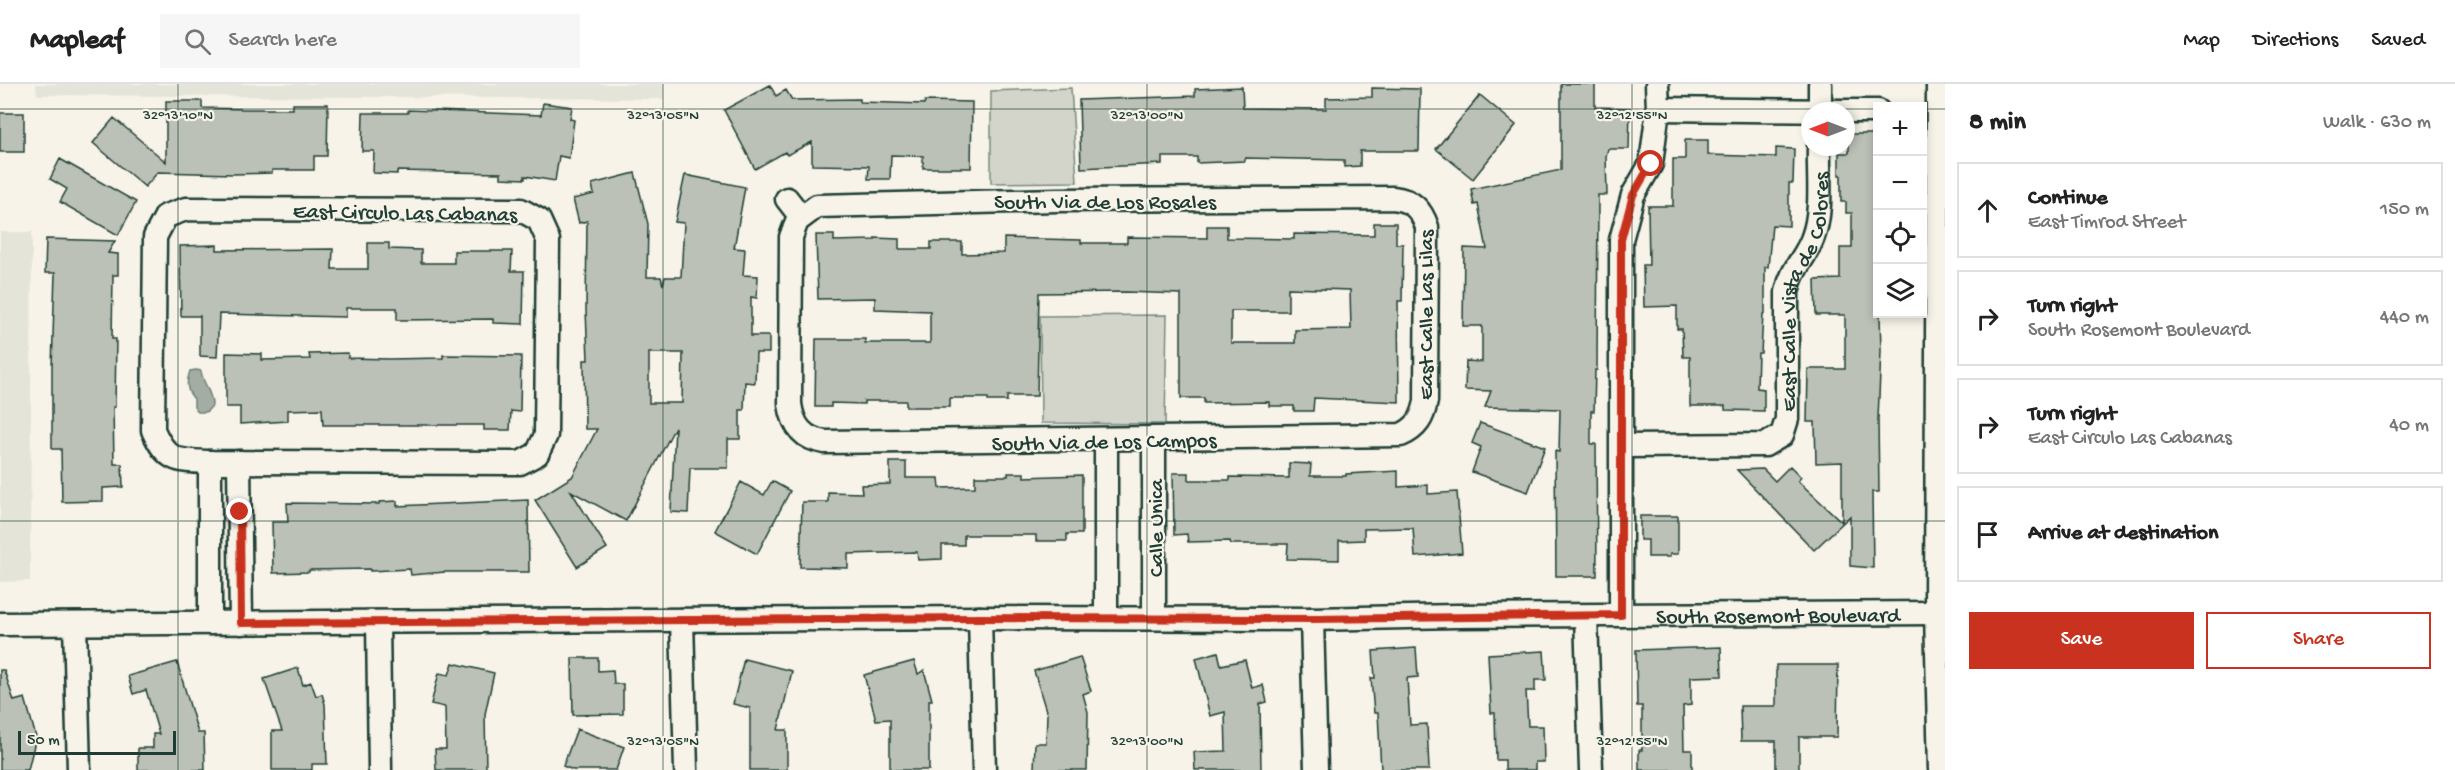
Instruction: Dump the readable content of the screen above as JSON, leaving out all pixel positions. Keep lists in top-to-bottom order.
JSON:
{
  "streets": {
    "street": [
      "South Via de Los Rosales",
      "East Circulo Las Cabanas",
      "East Calle Vista de Colores",
      "East Calle Las Lilas",
      "South Via de Los Campos",
      "Calle Unica",
      "South Rosemont Boulevard"
    ]
  },
  "crossings": [
    ["South Via de Los Rosales", "East Calle Las Lilas"],
    ["South Via de Los Rosales", "South Via de Los Campos"],
    ["East Calle Las Lilas", "South Via de Los Campos"],
    ["South Via de Los Campos", "Calle Unica"],
    ["Calle Unica", "South Rosemont Boulevard"]
  ],
  "scale_bar": "50 m",
  "north": "left",
  "page": {
    "header": "Mapleaf",
    "search": "Search here",
    "nav": ["Map", "Directions", "Saved"],
    "heading": ["8 min", "Walk · 630 m"],
    "map_buttons": ["+", "−"],
    "list": [
      ["Continue", "East Timrod Street", "150 m"],
      ["Turn right", "South Rosemont Boulevard", "440 m"],
      ["Turn right", "East Circulo Las Cabanas", "40 m"],
      "Arrive at destination"
    ],
    "buttons": ["Save", "Share"],
    "scale": "50 m"
  },
  "coordinates": [
    "32°13'10\"N",
    "32°13'05\"N",
    "32°13'00\"N",
    "32°12'55\"N"
  ]
}
